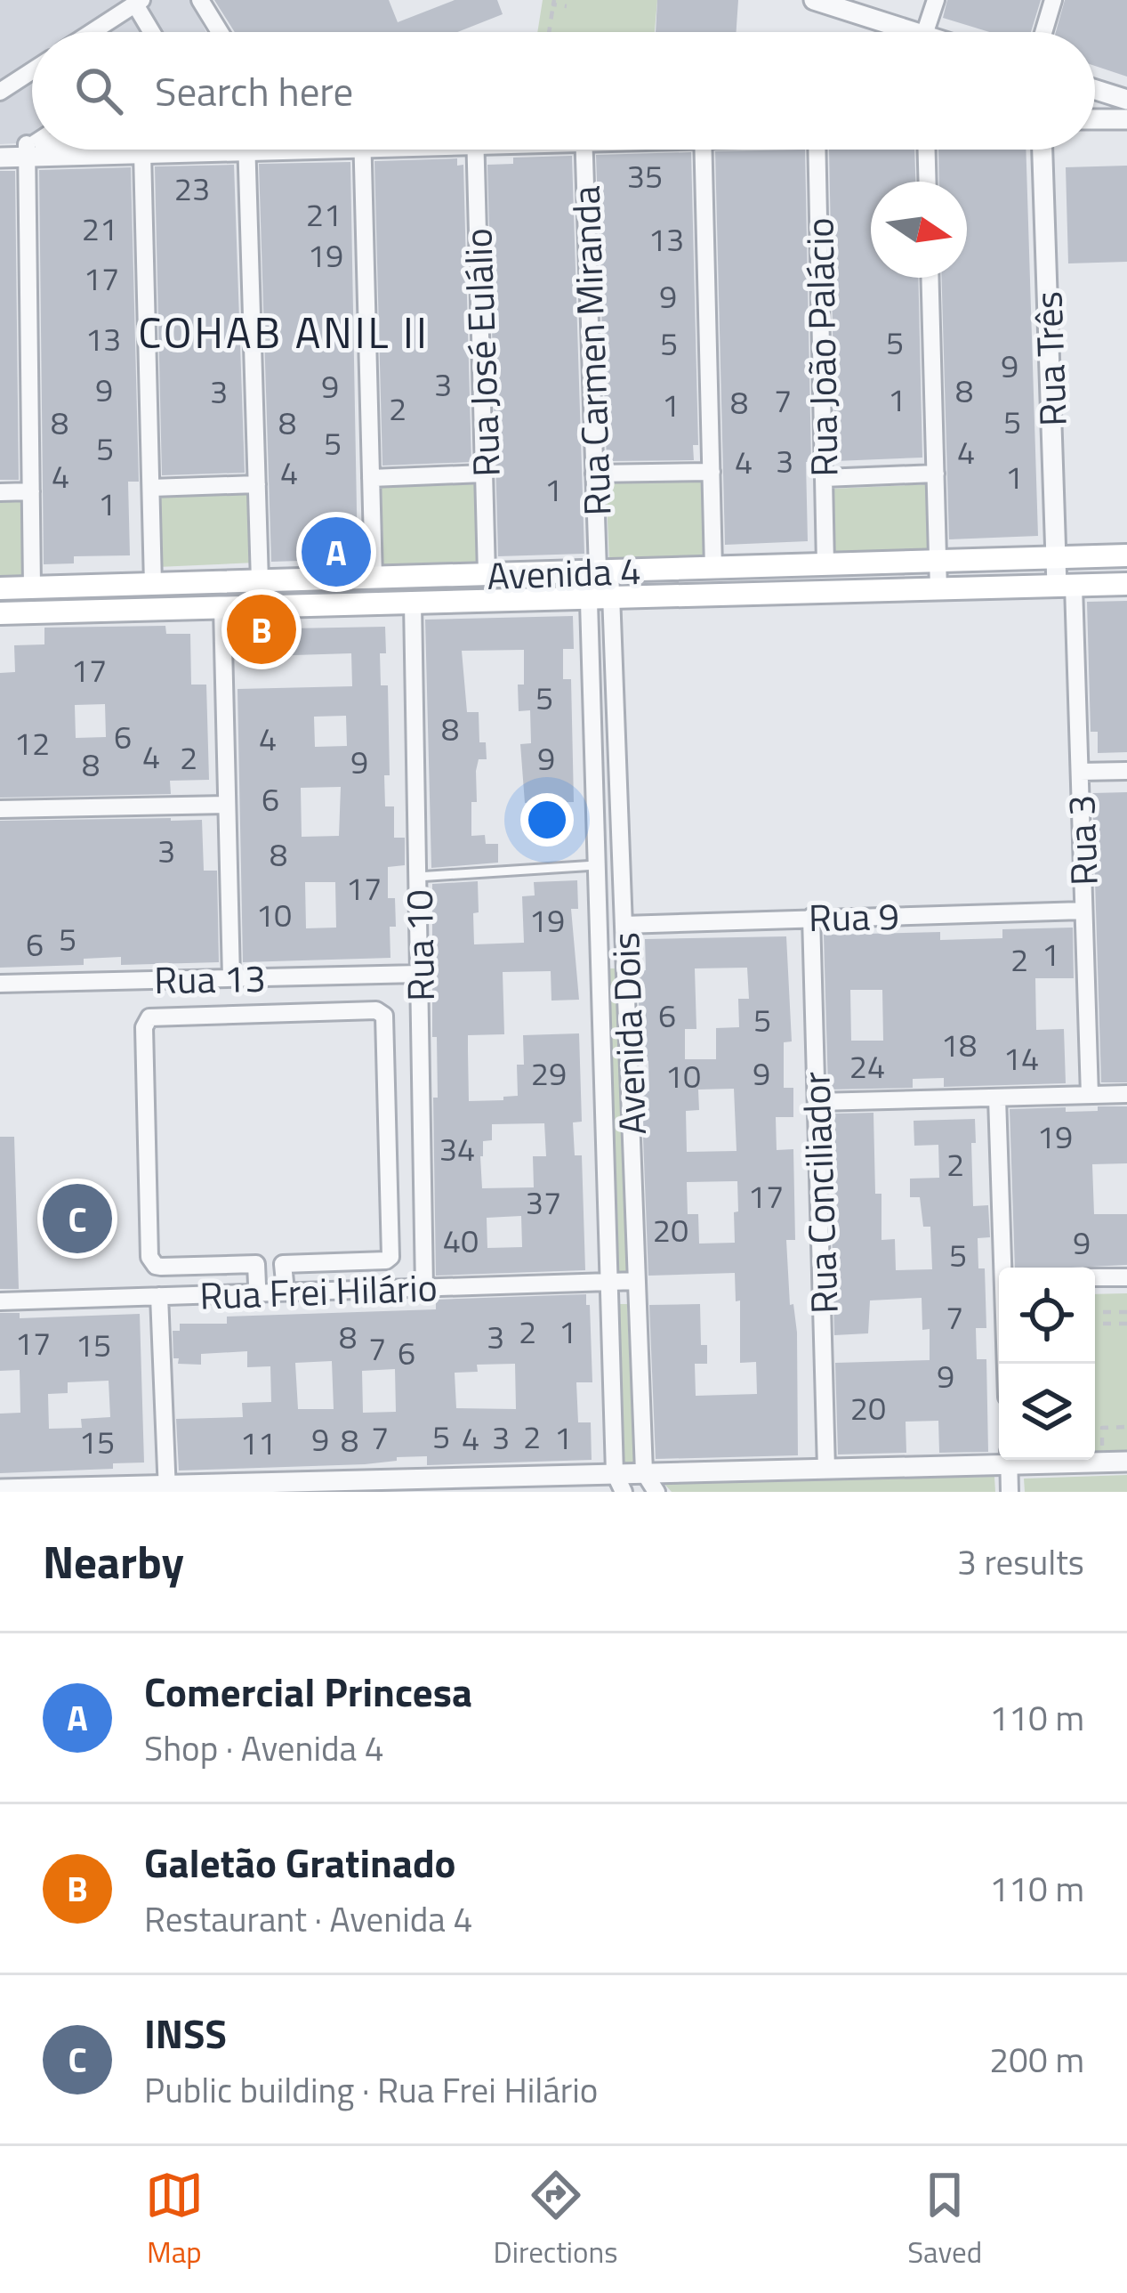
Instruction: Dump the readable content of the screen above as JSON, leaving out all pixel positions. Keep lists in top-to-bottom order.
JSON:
{
  "streets": {
    "main road": ["Avenida 4"],
    "street": [
      "Rua João Palácio",
      "Rua Carmen Miranda",
      "Rua José Eulálio",
      "Rua Três",
      "Rua 3",
      "Rua 9",
      "Rua 10",
      "Rua 13",
      "Avenida Dois",
      "Rua Conciliador",
      "Rua Frei Hilário"
    ]
  },
  "crossings": [
    ["Rua João Palácio", "Avenida 4"],
    ["Rua Carmen Miranda", "Avenida 4"],
    ["Rua Carmen Miranda", "Avenida Dois"],
    ["Rua José Eulálio", "Avenida 4"],
    ["Rua Três", "Avenida 4"],
    ["Rua Três", "Rua 3"],
    ["Avenida 4", "Rua 3"],
    ["Avenida 4", "Rua 10"],
    ["Avenida 4", "Avenida Dois"],
    ["Rua 3", "Rua 9"],
    ["Rua 9", "Avenida Dois"],
    ["Rua 9", "Rua Conciliador"],
    ["Rua 10", "Rua 13"],
    ["Rua 10", "Rua Frei Hilário"],
    ["Avenida Dois", "Rua Frei Hilário"]
  ],
  "districts": ["COHAB ANIL II"],
  "house_numbers": [
    "35",
    "23",
    "21",
    "21",
    "13",
    "19",
    "17",
    "9",
    "13",
    "5",
    "5",
    "9",
    "3",
    "9",
    "9",
    "8",
    "3",
    "1",
    "7",
    "8",
    "1",
    "2",
    "5",
    "8",
    "8",
    "5",
    "5",
    "4",
    "3",
    "4",
    "4",
    "4",
    "1",
    "1",
    "1",
    "17",
    "5",
    "8",
    "6",
    "4",
    "12",
    "4",
    "2",
    "9",
    "9",
    "8",
    "6",
    "3",
    "8",
    "17",
    "10",
    "19",
    "5",
    "6",
    "1",
    "2",
    "6",
    "5",
    "18",
    "14",
    "24",
    "29",
    "9",
    "10",
    "19",
    "34",
    "2",
    "17",
    "37",
    "20",
    "40",
    "9",
    "5",
    "7",
    "2",
    "1",
    "8",
    "3",
    "17",
    "15",
    "7",
    "6",
    "9",
    "20",
    "5",
    "2",
    "7",
    "3",
    "1",
    "4",
    "9",
    "8",
    "15",
    "11"
  ],
  "north": "right",
  "page": {
    "search": "Search here",
    "pins": ["A", "B", "C"],
    "heading": ["Nearby", "3 results"],
    "list": [
      {
        "mark": "A",
        "name": "Comercial Princesa",
        "note": "Shop · Avenida 4",
        "value": "110 m"
      },
      {
        "mark": "B",
        "name": "Galetão Gratinado",
        "note": "Restaurant · Avenida 4",
        "value": "110 m"
      },
      {
        "mark": "C",
        "name": "INSS",
        "note": "Public building · Rua Frei Hilário",
        "value": "200 m"
      }
    ],
    "nav": ["Map", "Directions", "Saved"]
  }
}
